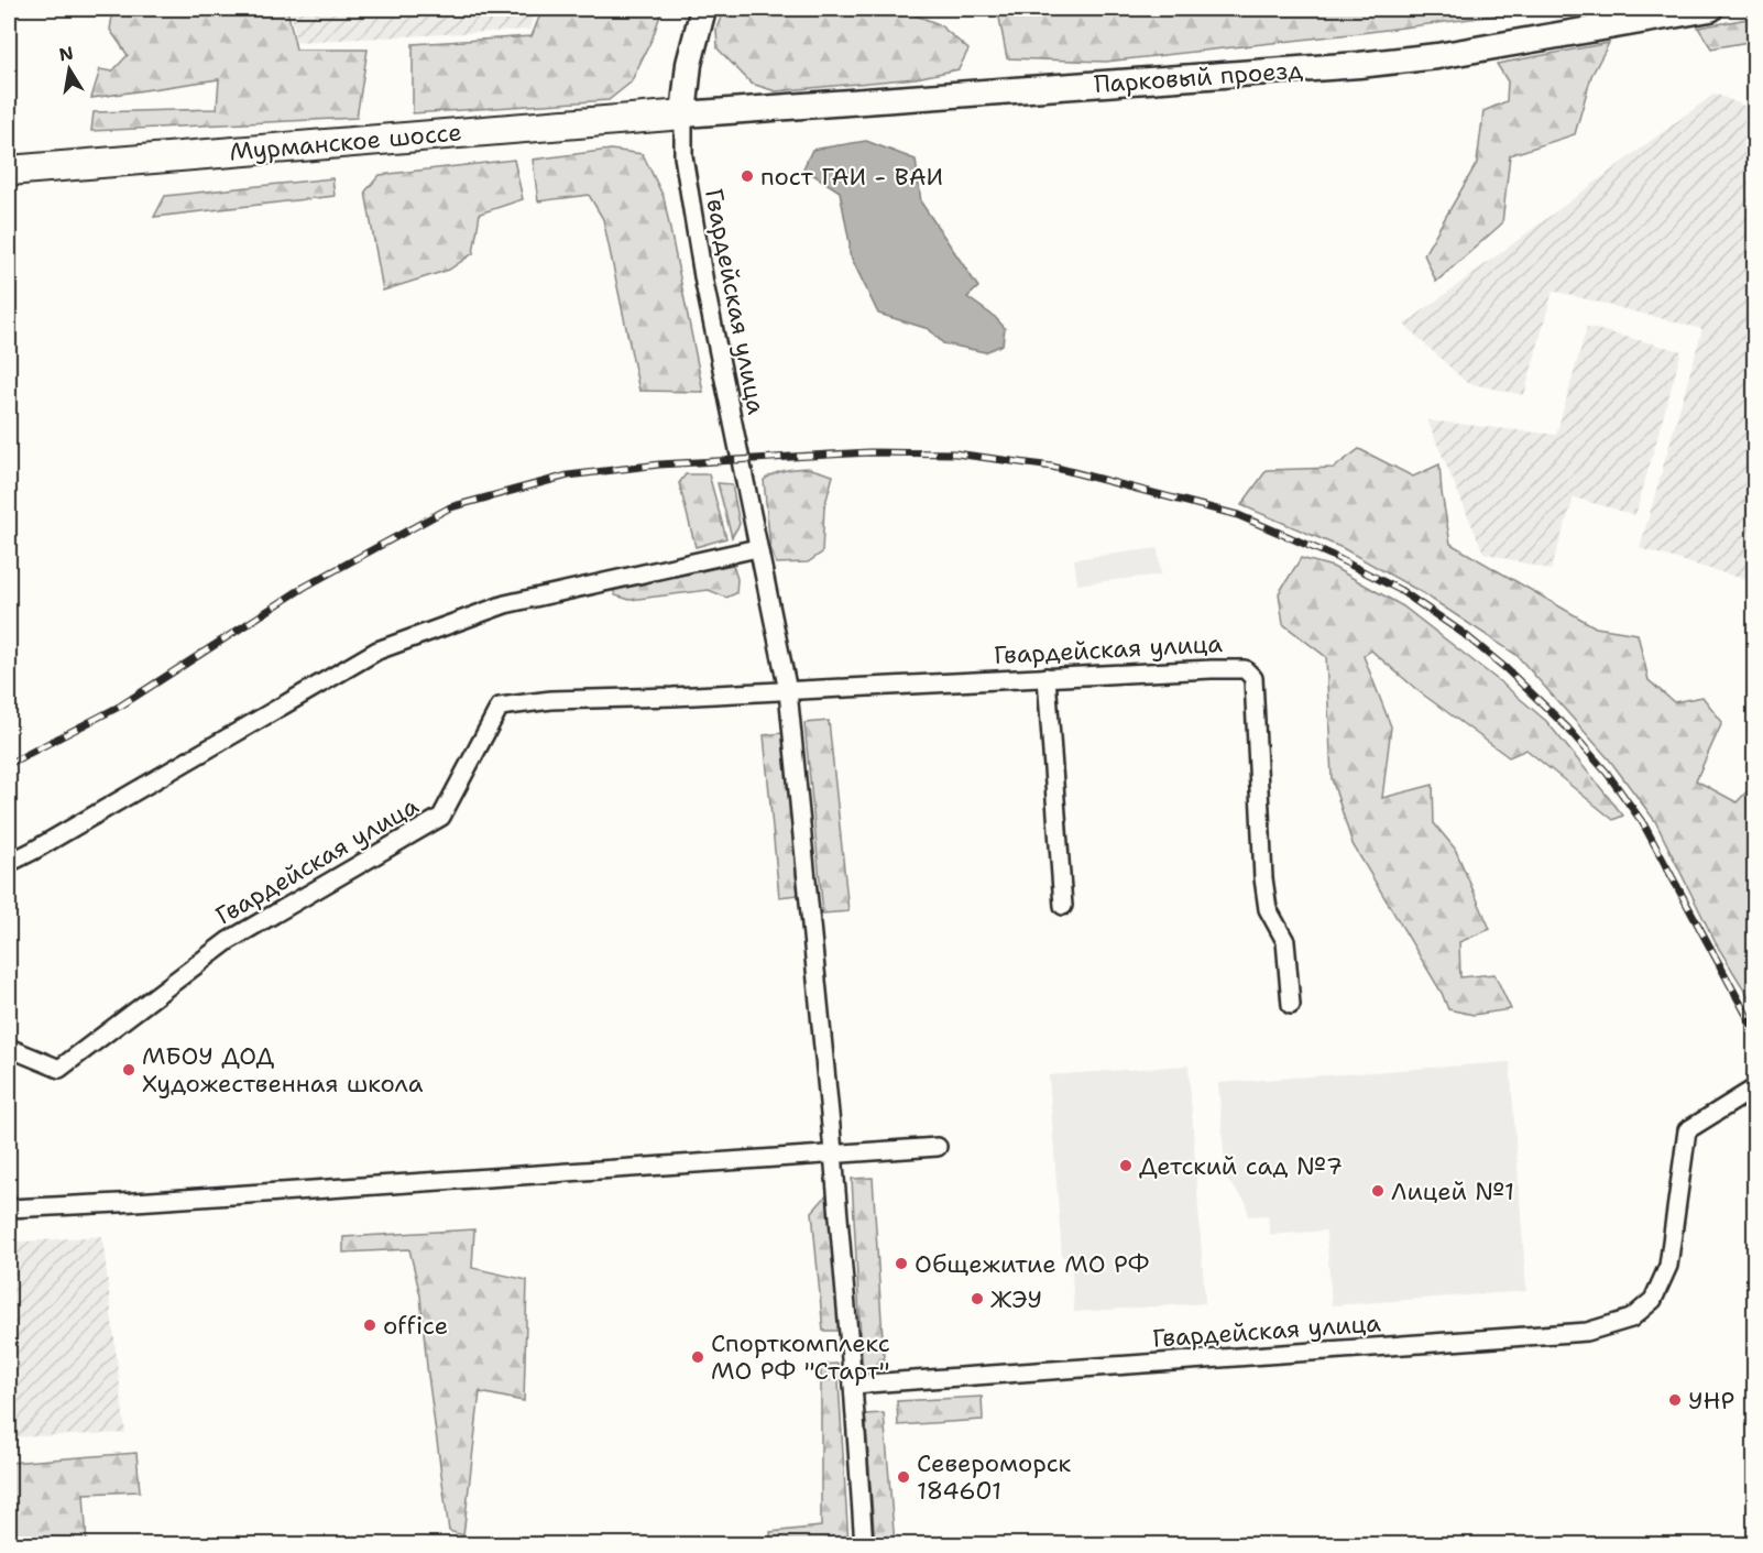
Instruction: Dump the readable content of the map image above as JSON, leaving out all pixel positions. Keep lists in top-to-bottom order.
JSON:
{
  "streets": {
    "main road": ["Парковый проезд", "Мурманское шоссе"],
    "street": ["Гвардейская улица"]
  },
  "crossings": [
    ["Парковый проезд", "Мурманское шоссе"],
    ["Парковый проезд", "Гвардейская улица"],
    ["Мурманское шоссе", "Гвардейская улица"]
  ],
  "places": [
    "пост ГАИ - ВАИ",
    "МБОУ ДОД Художественная школа",
    "Детский сад №7",
    "Лицей №1",
    "Общежитие МО РФ",
    "ЖЭУ",
    "office",
    "Спорткомплекс МО РФ \"Старт\"",
    "УНР",
    "Североморск 184601"
  ],
  "north": "top"
}
